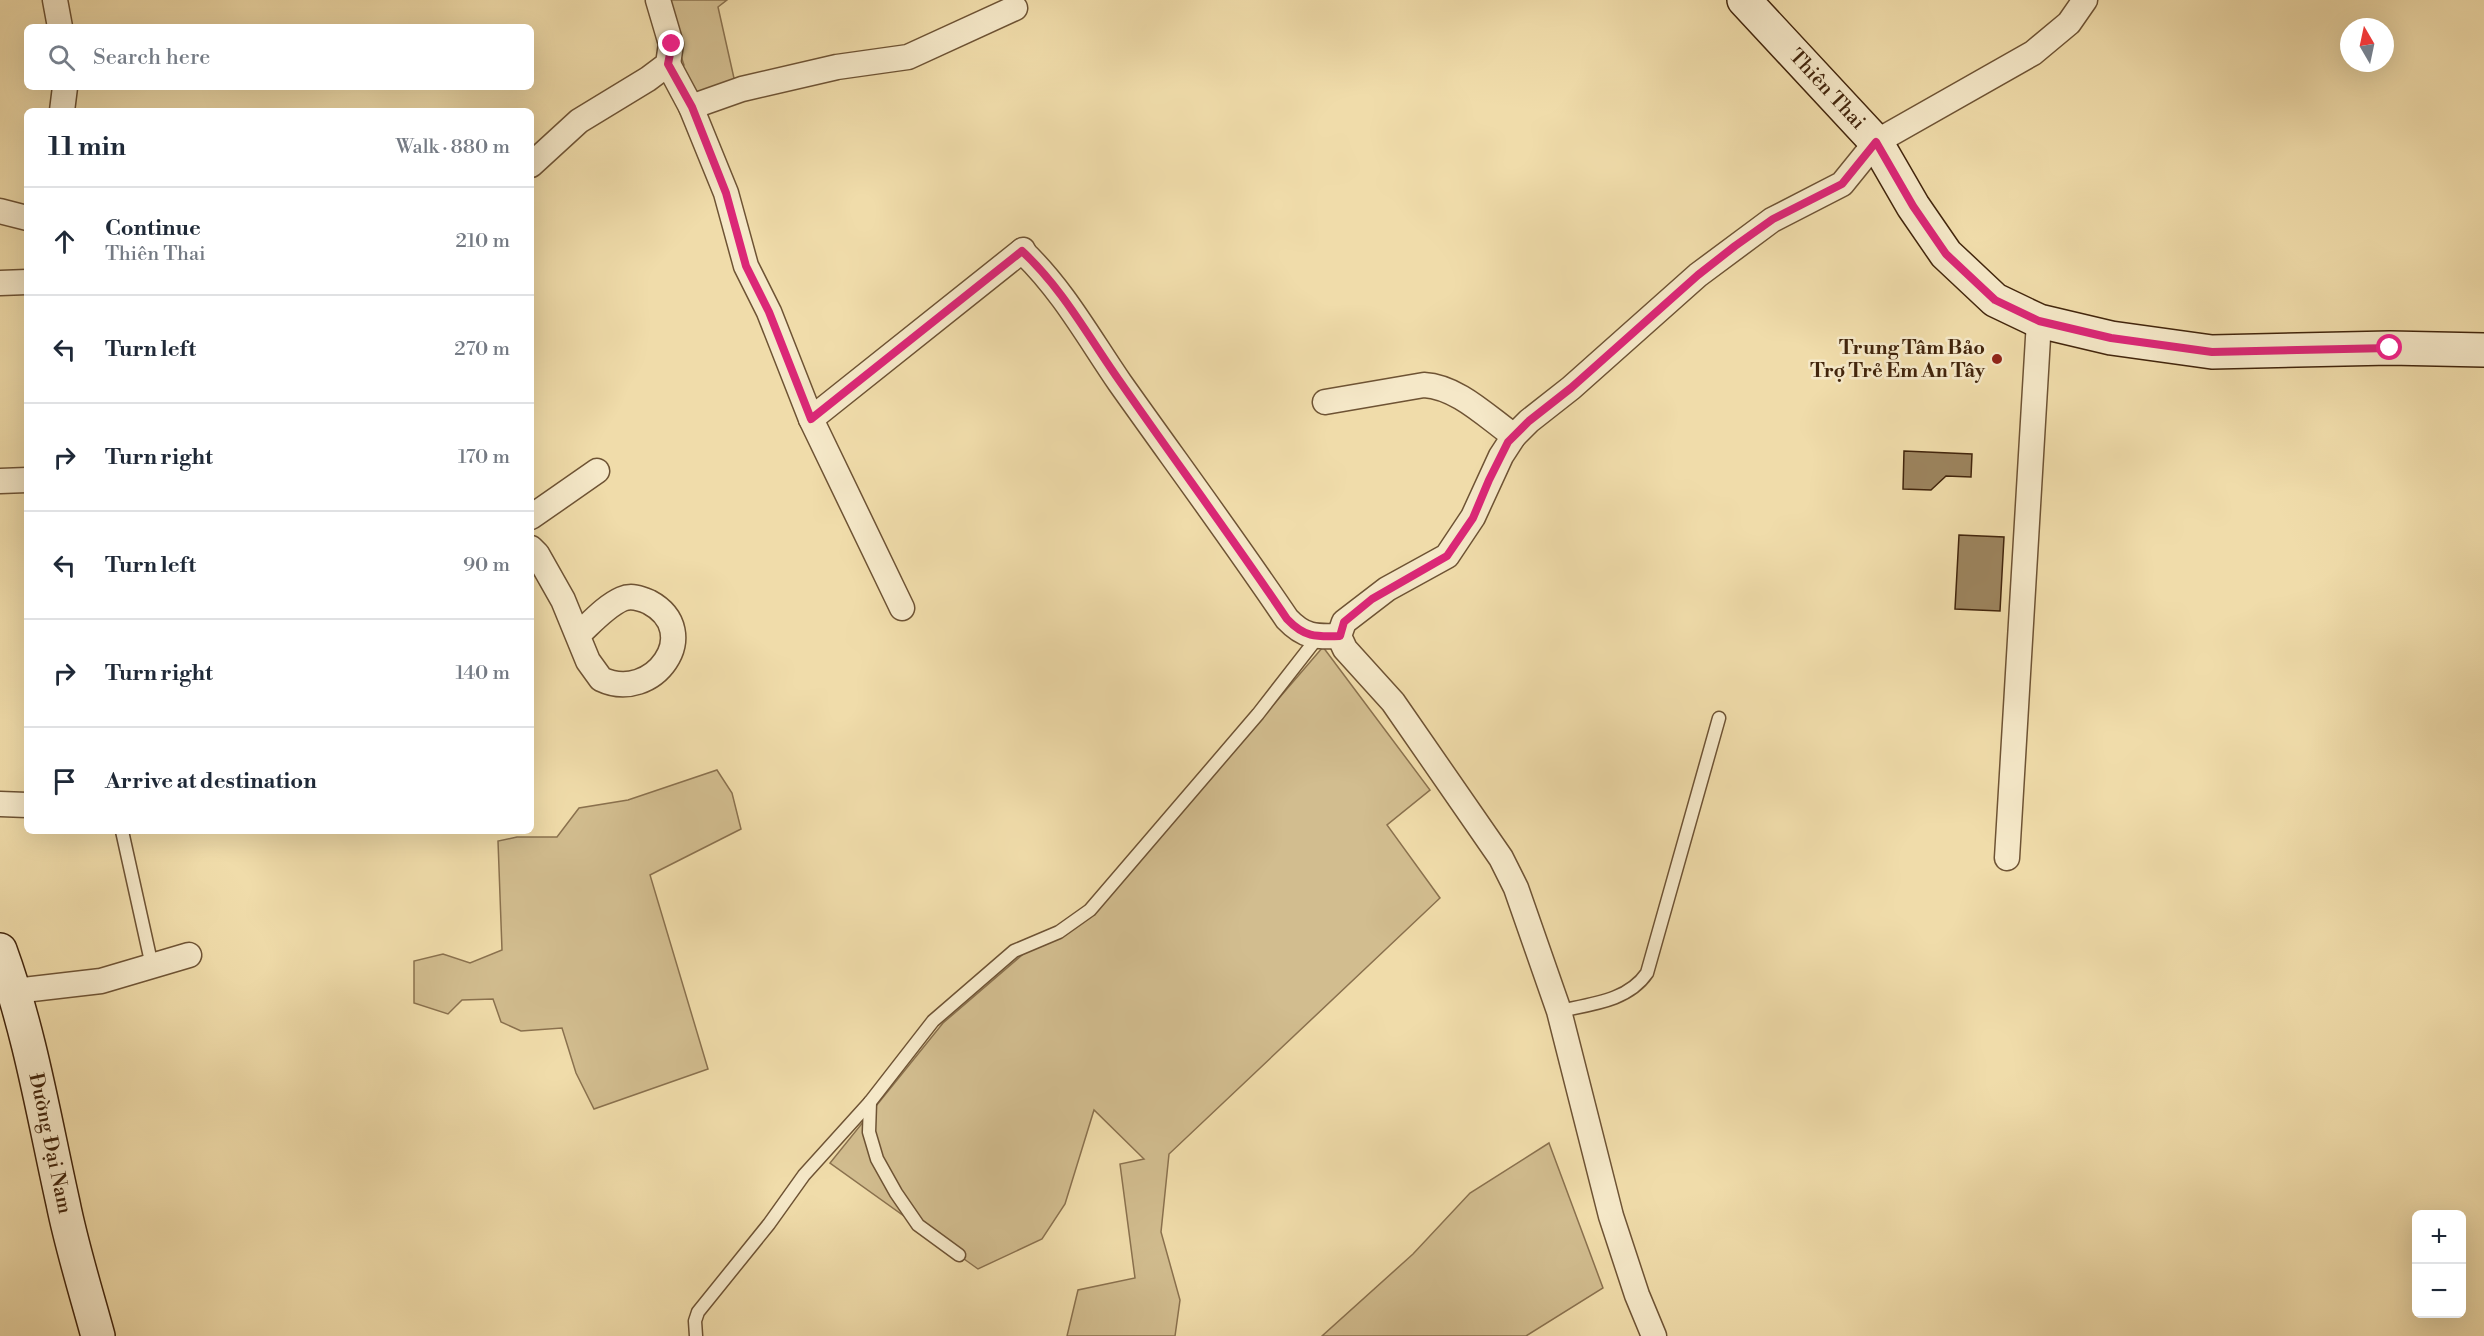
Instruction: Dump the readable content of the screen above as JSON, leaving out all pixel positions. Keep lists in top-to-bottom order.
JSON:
{
  "streets": {
    "street": ["Thiên Thai", "Đường Đại Nam"]
  },
  "places": ["Trung Tâm Bảo Trợ Trẻ Em An Tây"],
  "north": "top",
  "page": {
    "search": "Search here",
    "heading": ["11 min", "Walk · 880 m"],
    "list": [
      ["Continue", "Thiên Thai", "210 m"],
      ["Turn left", "270 m"],
      ["Turn right", "170 m"],
      ["Turn left", "90 m"],
      ["Turn right", "140 m"],
      "Arrive at destination"
    ],
    "map_buttons": ["+", "−"]
  }
}
